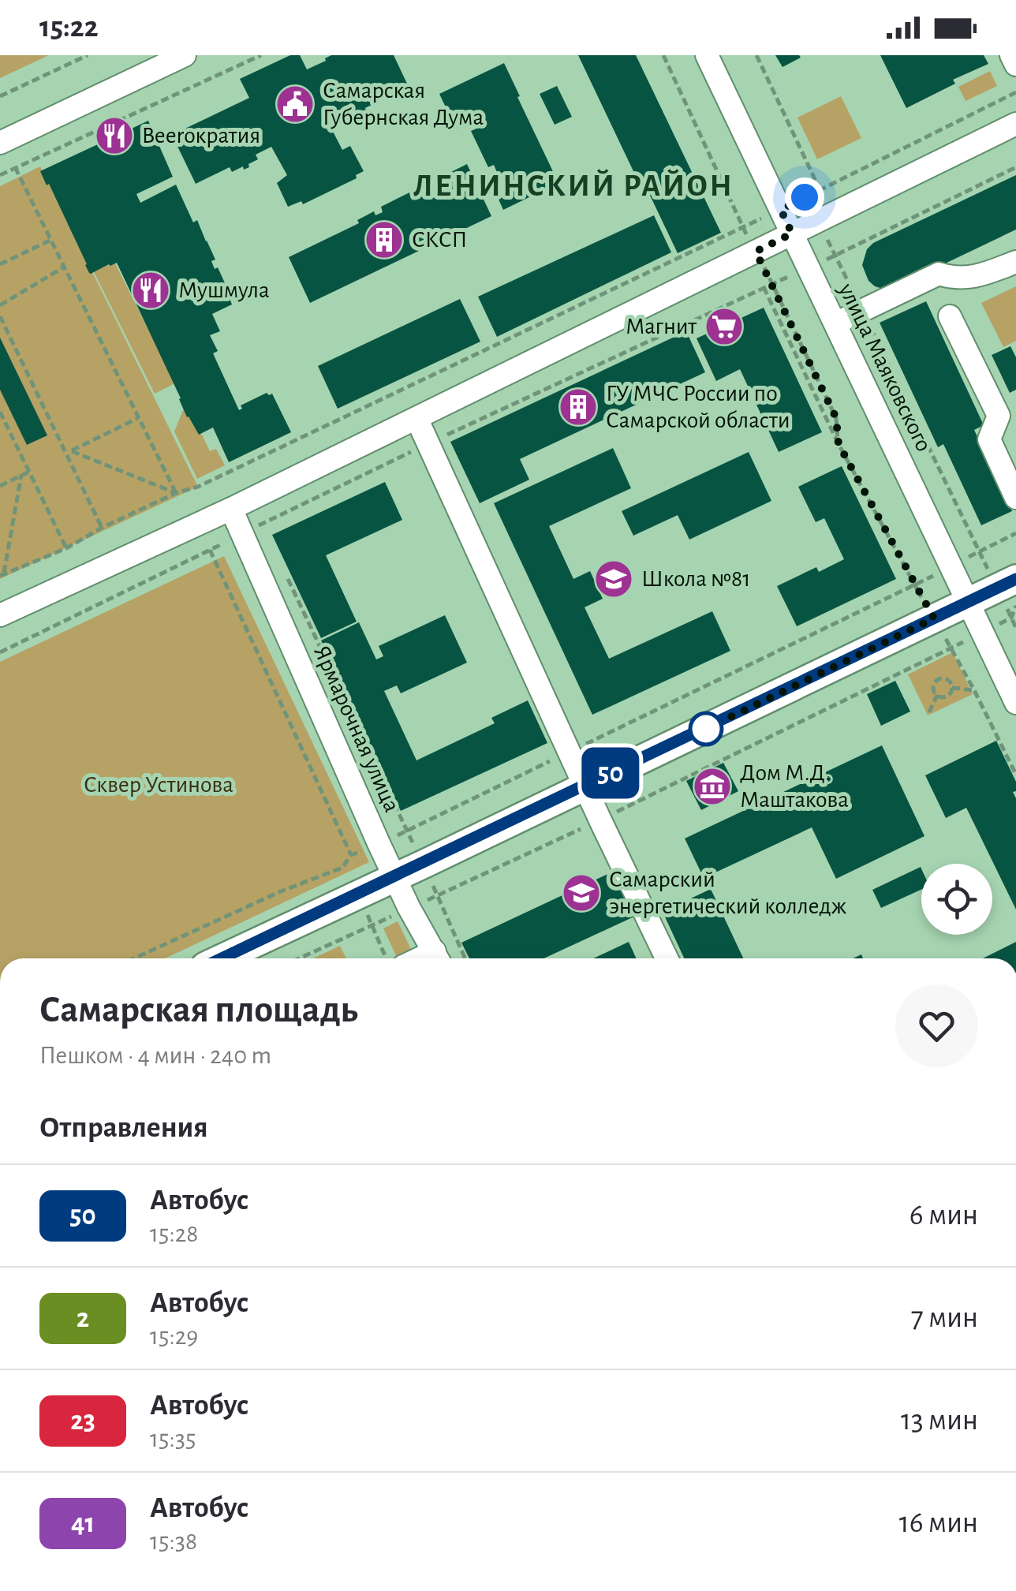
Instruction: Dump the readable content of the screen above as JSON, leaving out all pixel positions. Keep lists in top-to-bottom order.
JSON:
{
  "streets": {
    "street": ["улица Маяковского", "Ярмарочная улица"]
  },
  "districts": ["ЛЕНИНСКИЙ РАЙОН"],
  "parks": ["Сквер Устинова"],
  "places": {
    "public building": ["Самарская Губернская Дума"],
    "restaurant": ["Beerократия", "Мушмула"],
    "building": ["СКСП", "ГУ МЧС России по Самарской области"],
    "supermarket": ["Магнит"],
    "school or university": ["Школа №81", "Самарский энергетический колледж"],
    "museum": ["Дом М.Д. Маштакова"]
  },
  "lines": ["bus line 50"],
  "page": {
    "status": "15:22",
    "on_map": "50",
    "heading": [
      ["Самарская площадь", "Пешком · 4 мин · 240 m"],
      "Отправления"
    ],
    "list": [
      {
        "mark": "50",
        "name": "Автобус",
        "note": "15:28",
        "value": "6 мин"
      },
      {
        "mark": "2",
        "name": "Автобус",
        "note": "15:29",
        "value": "7 мин"
      },
      {
        "mark": "23",
        "name": "Автобус",
        "note": "15:35",
        "value": "13 мин"
      },
      {
        "mark": "41",
        "name": "Автобус",
        "note": "15:38",
        "value": "16 мин"
      }
    ]
  }
}
